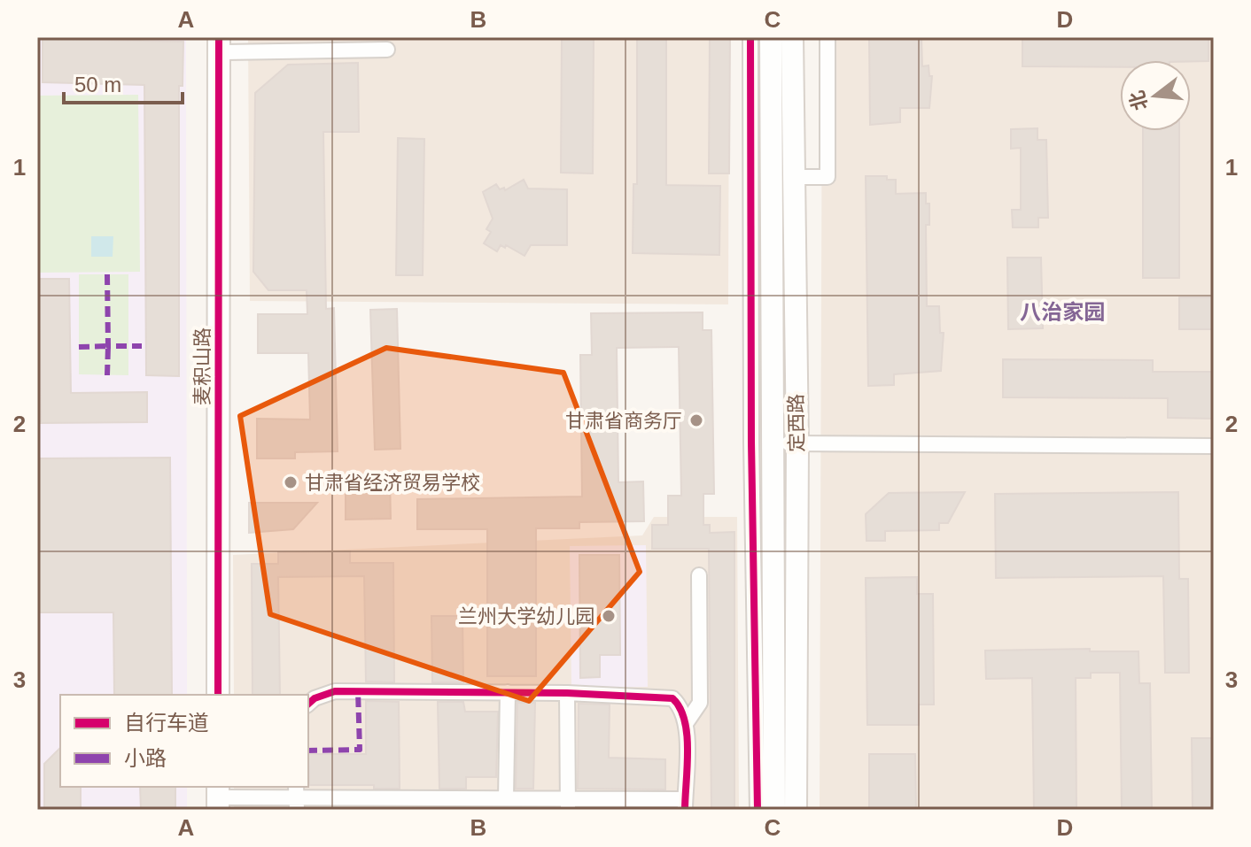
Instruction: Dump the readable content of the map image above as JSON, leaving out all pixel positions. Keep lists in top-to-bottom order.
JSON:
{
  "streets": {
    "main road": ["麦积山路", "定西路"]
  },
  "districts": ["八治家园"],
  "places": ["甘肃省商务厅", "甘肃省经济贸易学校", "兰州大学幼儿园"],
  "legend": ["自行车道", "小路"],
  "scale_bar": "50 m",
  "north": "left",
  "grid": {
    "columns": [
      "A",
      "B",
      "C",
      "D"
    ],
    "rows": ["1", "2", "3"]
  }
}
